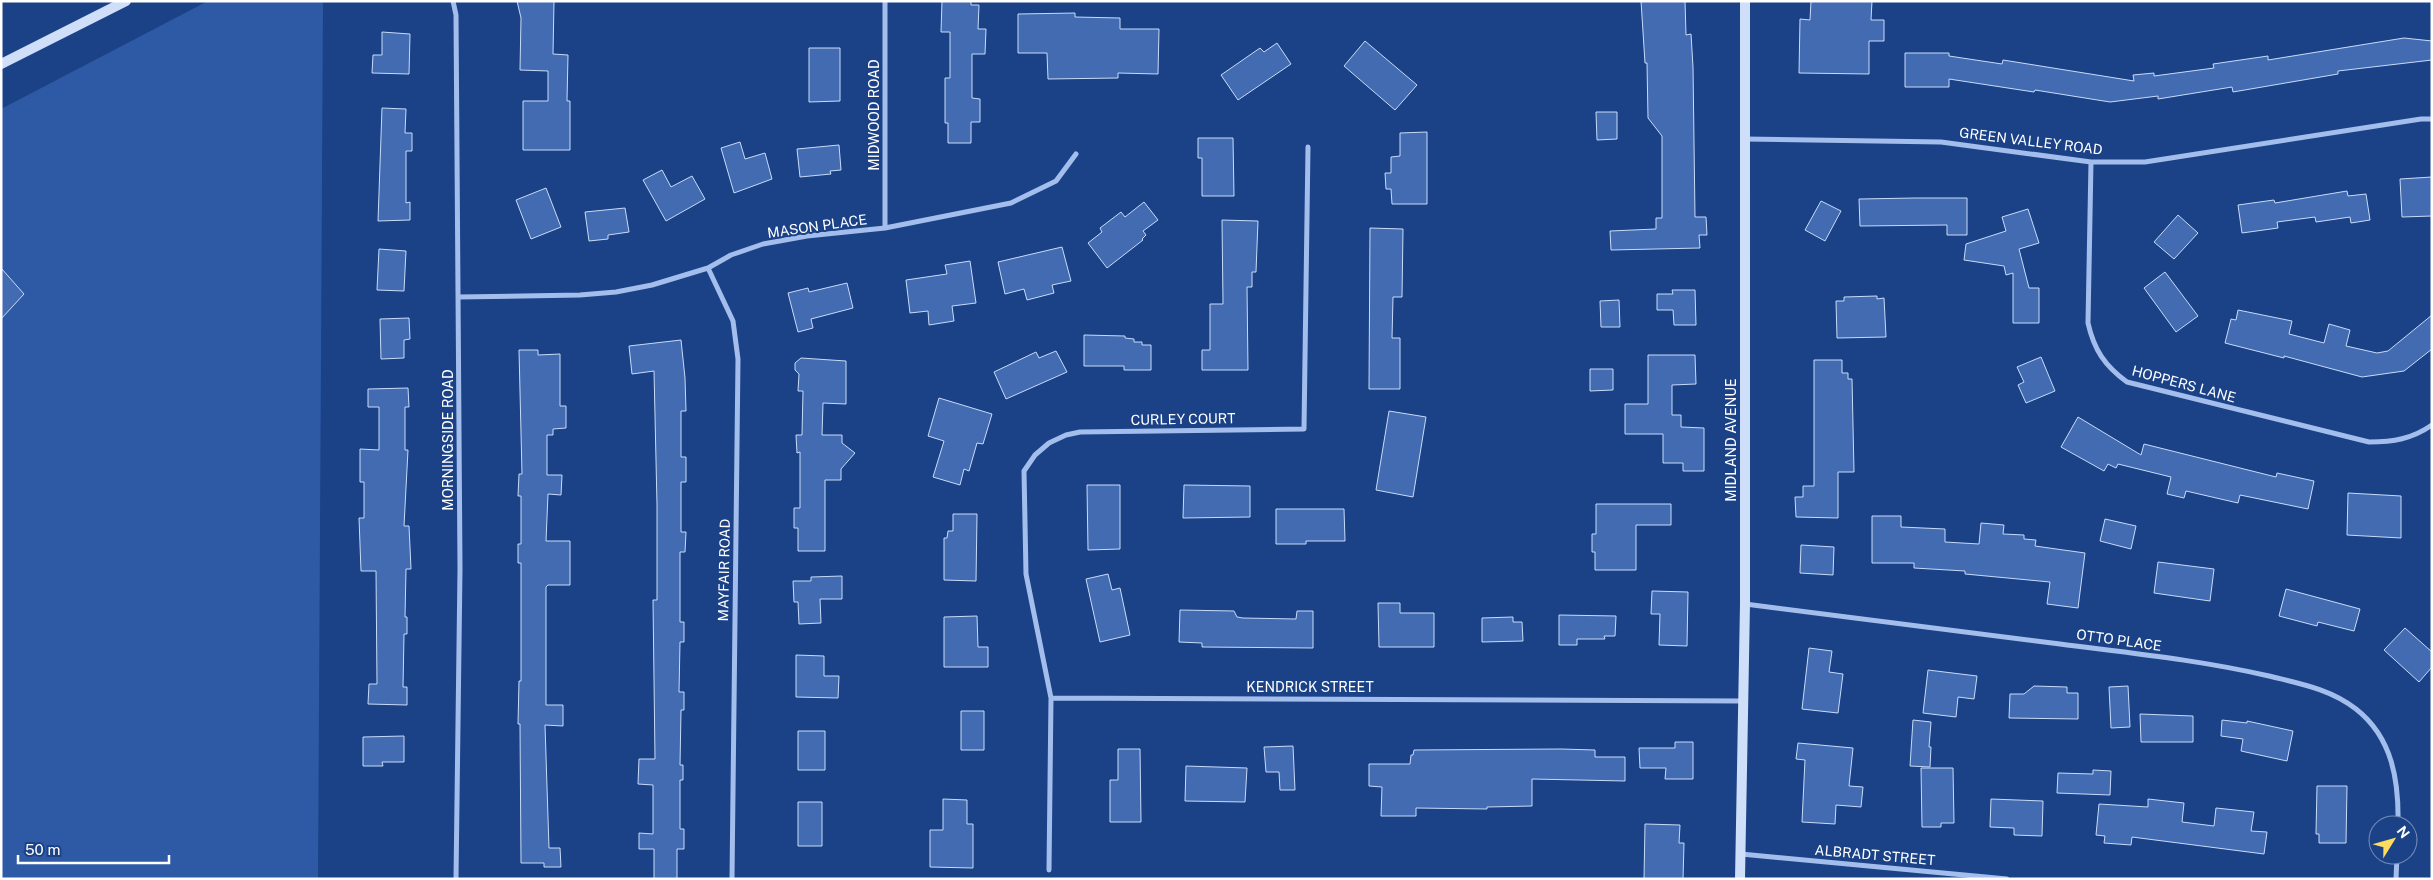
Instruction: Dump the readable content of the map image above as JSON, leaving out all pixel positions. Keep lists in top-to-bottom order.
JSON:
{
  "streets": {
    "street": [
      "MIDWOOD ROAD",
      "GREEN VALLEY ROAD",
      "MASON PLACE",
      "HOPPERS LANE",
      "CURLEY COURT",
      "MORNINGSIDE ROAD",
      "MIDLAND AVENUE",
      "MAYFAIR ROAD",
      "OTTO PLACE",
      "KENDRICK STREET",
      "ALBRADT STREET"
    ]
  },
  "crossings": [
    ["MIDWOOD ROAD", "MASON PLACE"],
    ["GREEN VALLEY ROAD", "HOPPERS LANE"],
    ["GREEN VALLEY ROAD", "MIDLAND AVENUE"],
    ["MASON PLACE", "MORNINGSIDE ROAD"],
    ["MASON PLACE", "MAYFAIR ROAD"],
    ["CURLEY COURT", "KENDRICK STREET"],
    ["MIDLAND AVENUE", "OTTO PLACE"],
    ["MIDLAND AVENUE", "KENDRICK STREET"],
    ["MIDLAND AVENUE", "ALBRADT STREET"]
  ],
  "scale_bar": "50 m",
  "north": "top right"
}
